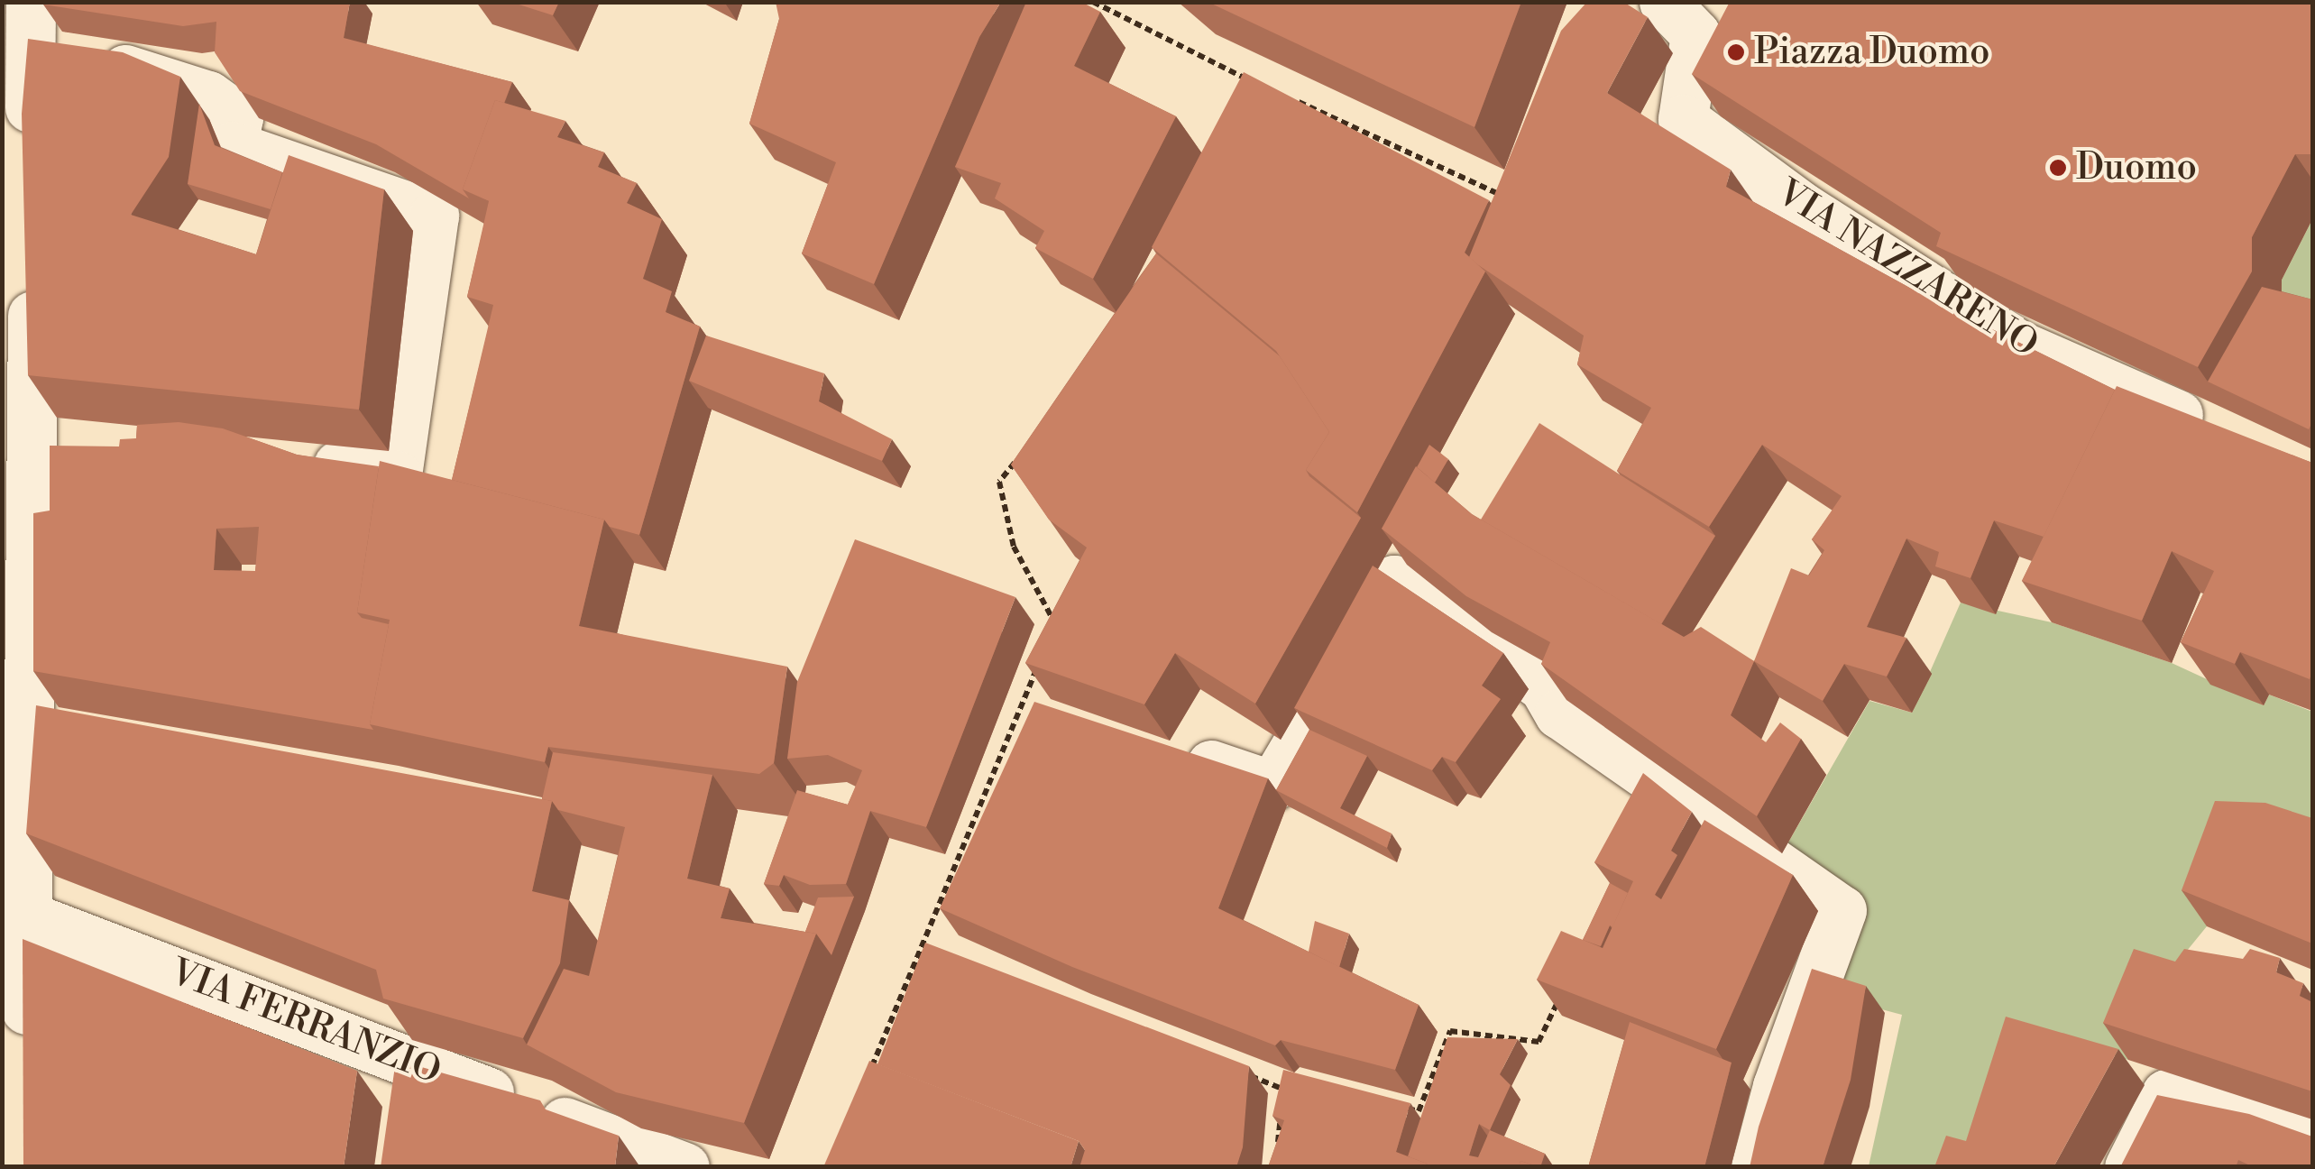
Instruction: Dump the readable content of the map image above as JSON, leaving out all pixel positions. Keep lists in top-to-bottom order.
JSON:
{
  "streets": {
    "street": ["VIA NAZZARENO", "VIA FERRANZIO"]
  },
  "places": ["Piazza Duomo", "Duomo"]
}
